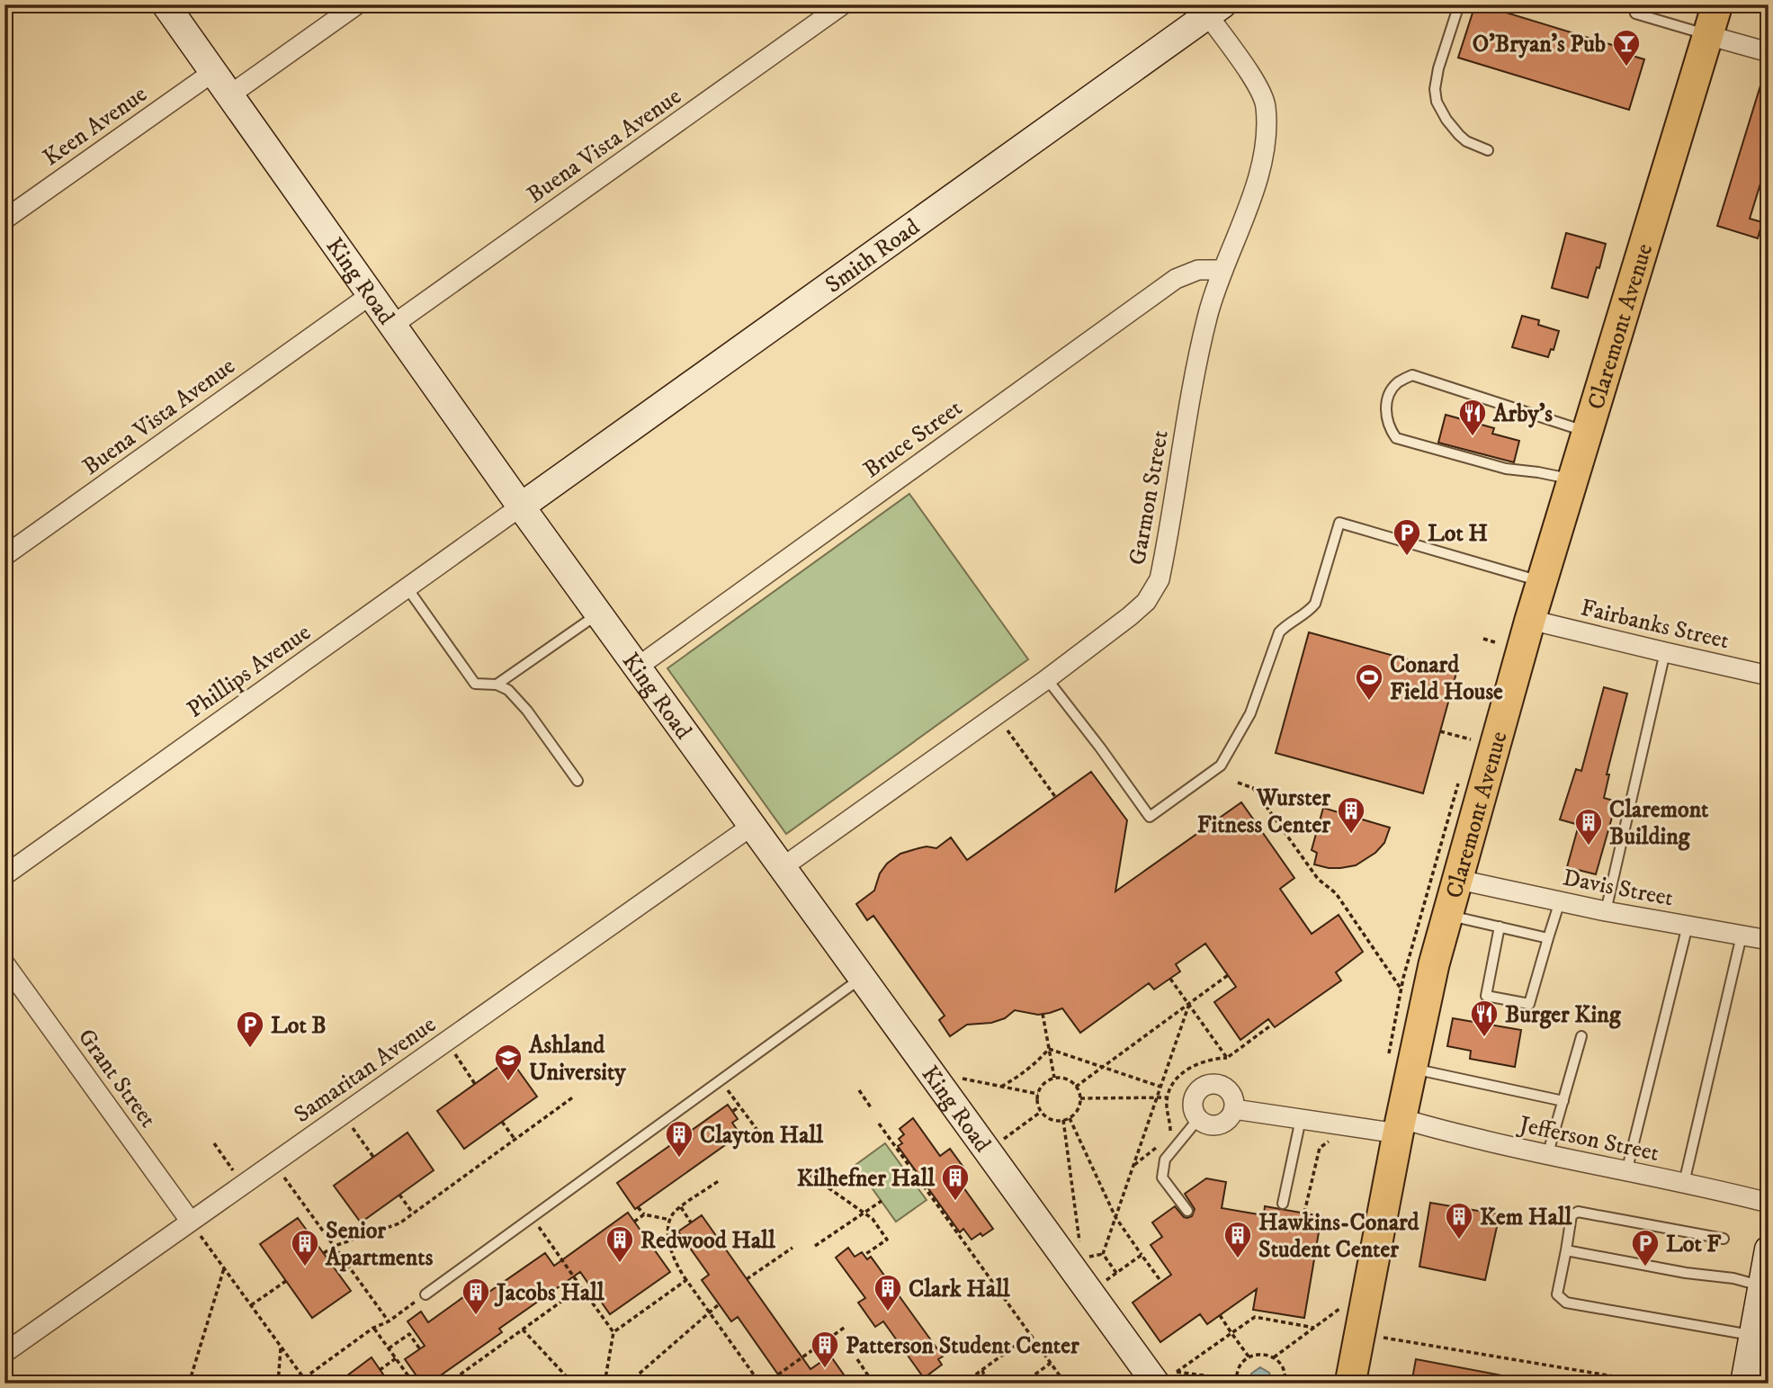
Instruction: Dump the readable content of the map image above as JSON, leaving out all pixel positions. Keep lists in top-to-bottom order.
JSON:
{
  "streets": {
    "main road": ["Claremont Avenue"],
    "street": [
      "Keen Avenue",
      "Buena Vista Avenue",
      "Smith Road",
      "King Road",
      "Bruce Street",
      "Garmon Street",
      "Fairbanks Street",
      "Phillips Avenue",
      "Davis Street",
      "Samaritan Avenue",
      "Grant Street",
      "Jefferson Street"
    ]
  },
  "crossings": [
    ["Keen Avenue", "King Road"],
    ["Buena Vista Avenue", "King Road"],
    ["Smith Road", "King Road"],
    ["Smith Road", "Garmon Street"],
    ["Smith Road", "Phillips Avenue"],
    ["King Road", "Bruce Street"],
    ["King Road", "Garmon Street"],
    ["King Road", "Phillips Avenue"],
    ["King Road", "Samaritan Avenue"],
    ["Claremont Avenue", "Fairbanks Street"],
    ["Claremont Avenue", "Davis Street"],
    ["Claremont Avenue", "Jefferson Street"],
    ["Bruce Street", "Garmon Street"],
    ["Samaritan Avenue", "Grant Street"]
  ],
  "places": {
    "bar": ["O'Bryan's Pub"],
    "restaurant": ["Arby's", "Burger King"],
    "parking": ["Lot H", "Lot B", "Lot F"],
    "sports": ["Conard Field House"],
    "building": [
      "Wurster Fitness Center",
      "Claremont Building",
      "Clayton Hall",
      "Kilhefner Hall",
      "Kem Hall",
      "Hawkins-Conard Student Center",
      "Redwood Hall",
      "Senior Apartments",
      "Clark Hall",
      "Jacobs Hall",
      "Patterson Student Center"
    ],
    "school or university": ["Ashland University"]
  }
}
